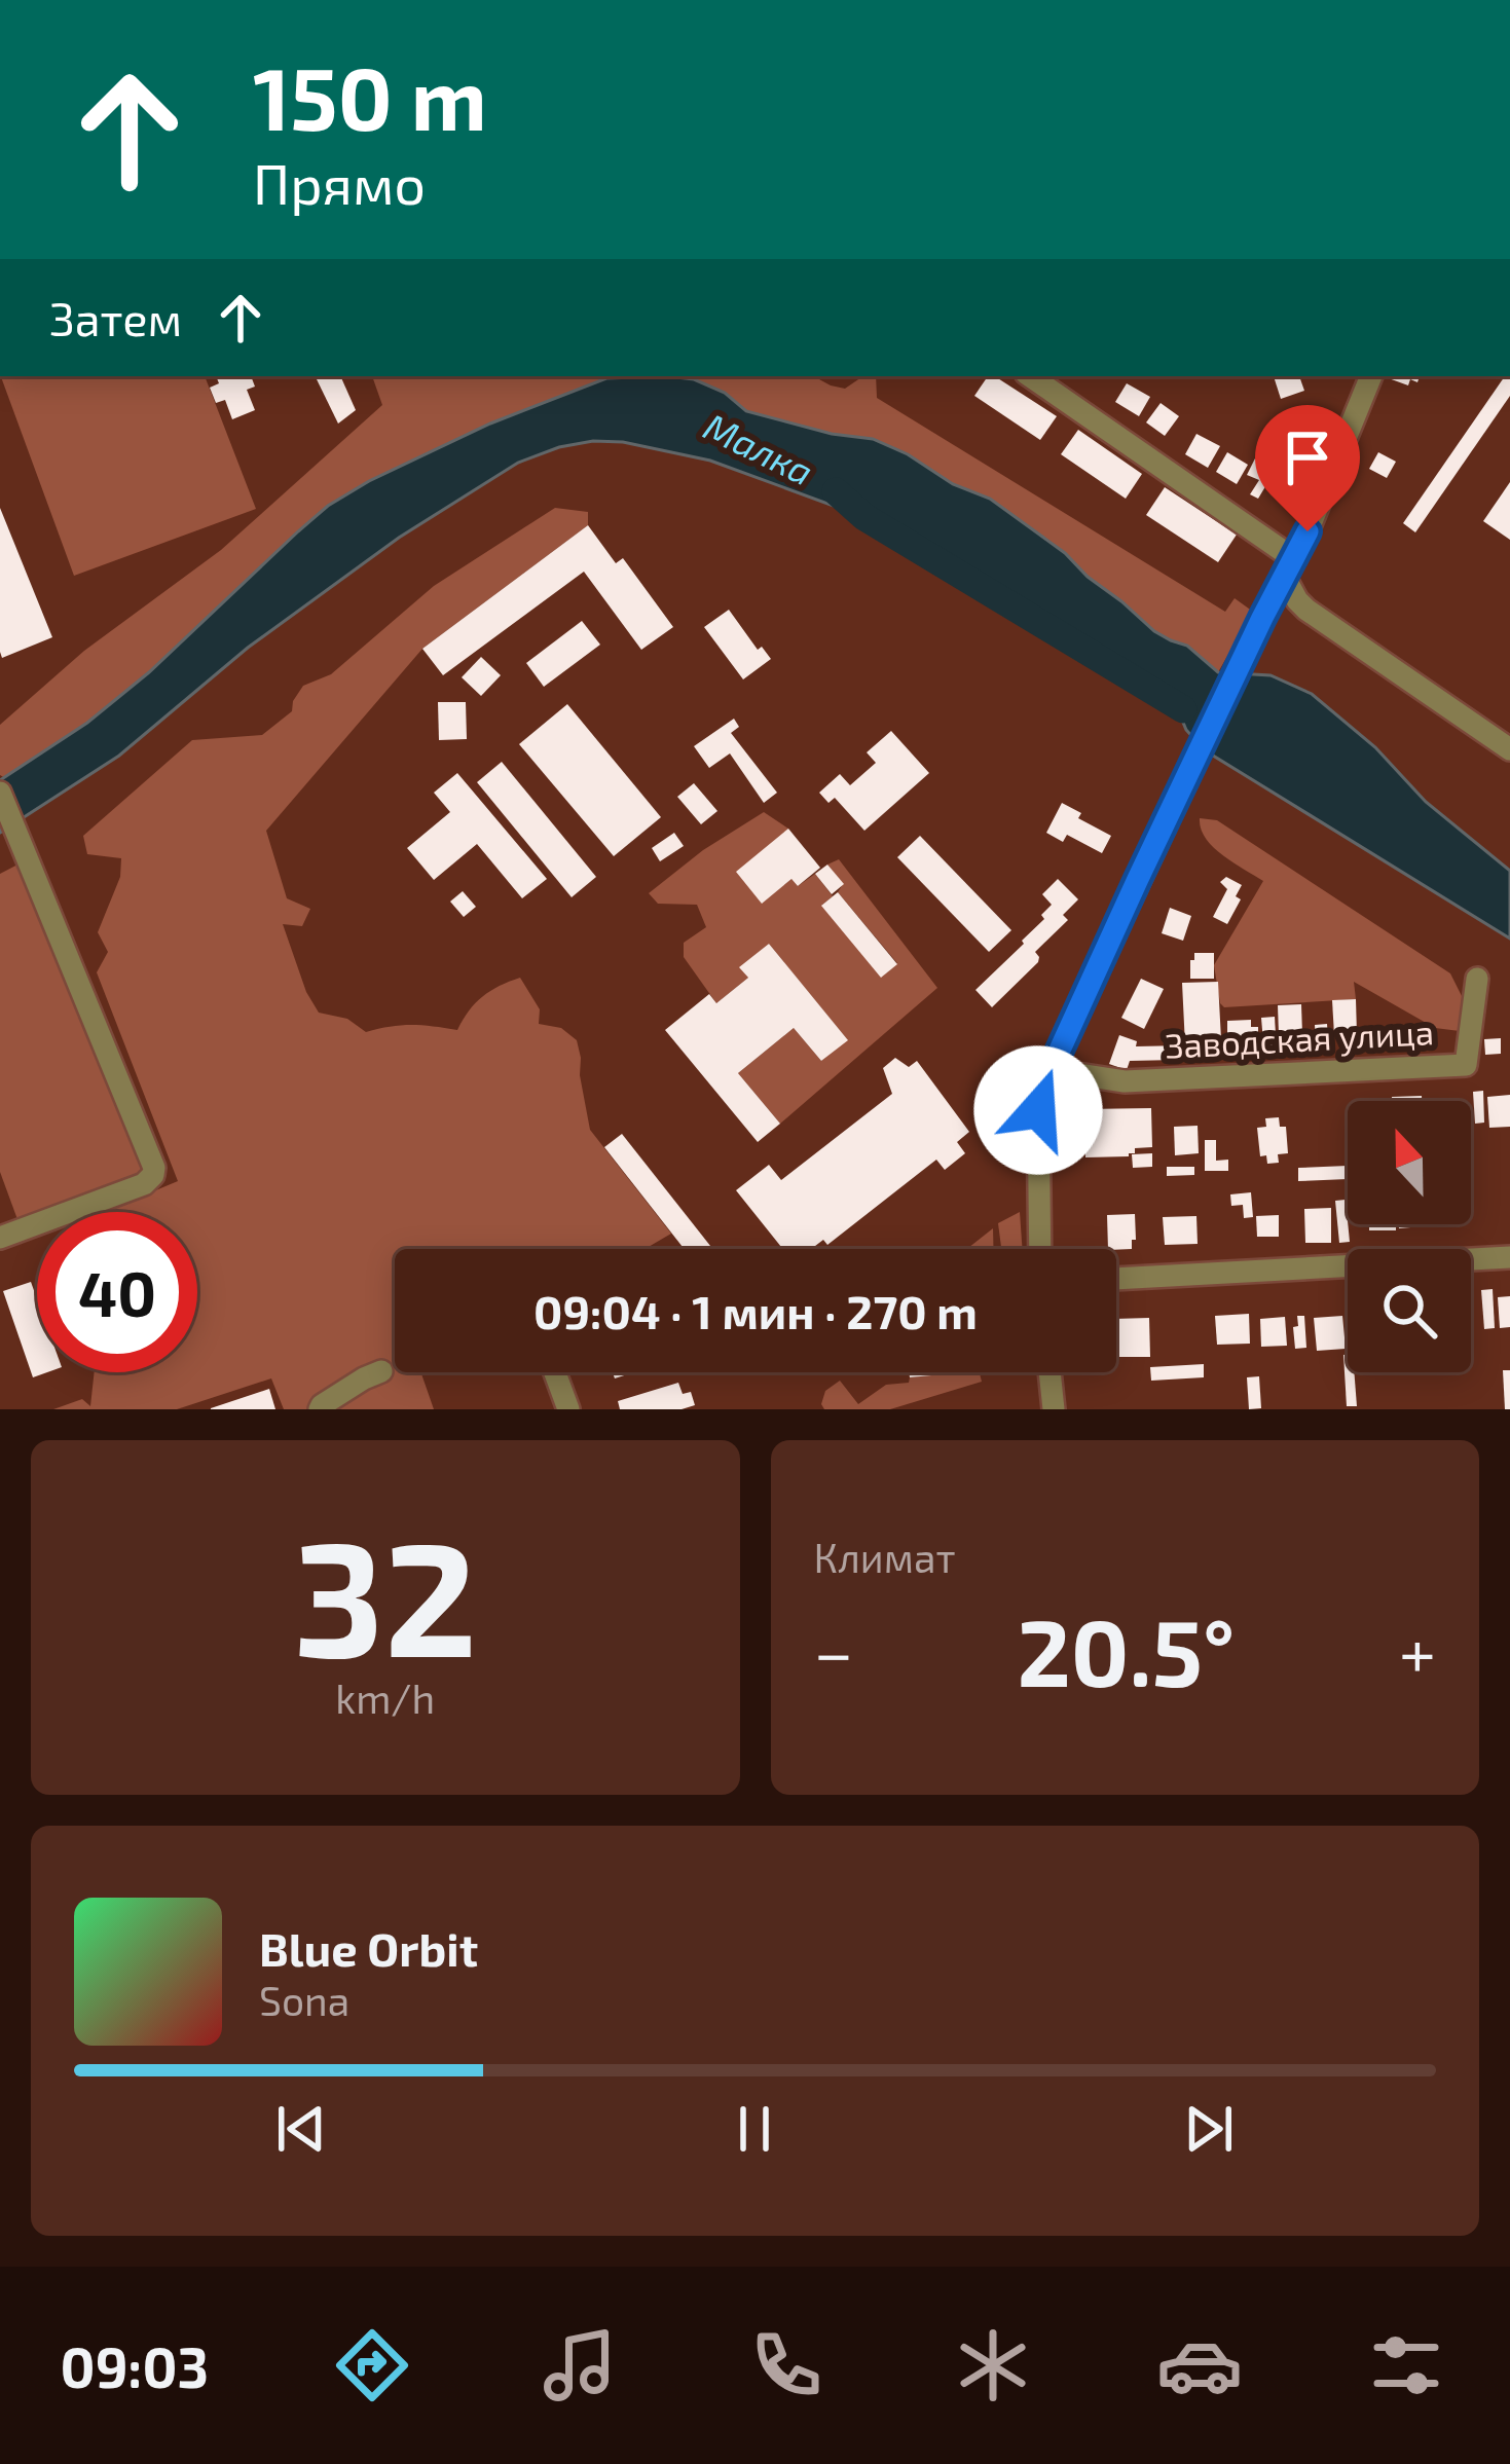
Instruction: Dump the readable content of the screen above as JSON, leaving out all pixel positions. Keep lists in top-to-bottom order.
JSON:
{
  "streets": {
    "street": ["Заводская улица"]
  },
  "water": ["Малка"],
  "north": "top",
  "page": {
    "turn": ["150 m", "Прямо"],
    "then": "Затем",
    "limit": "40",
    "trip": "09:04 · 1 мин · 270 m",
    "tile": [
      ["32", "km/h"],
      "Климат"
    ],
    "heat": ["−", "20.5°", "+"],
    "song": ["Blue Orbit", "Sona"],
    "tabs": "09:03"
  }
}
